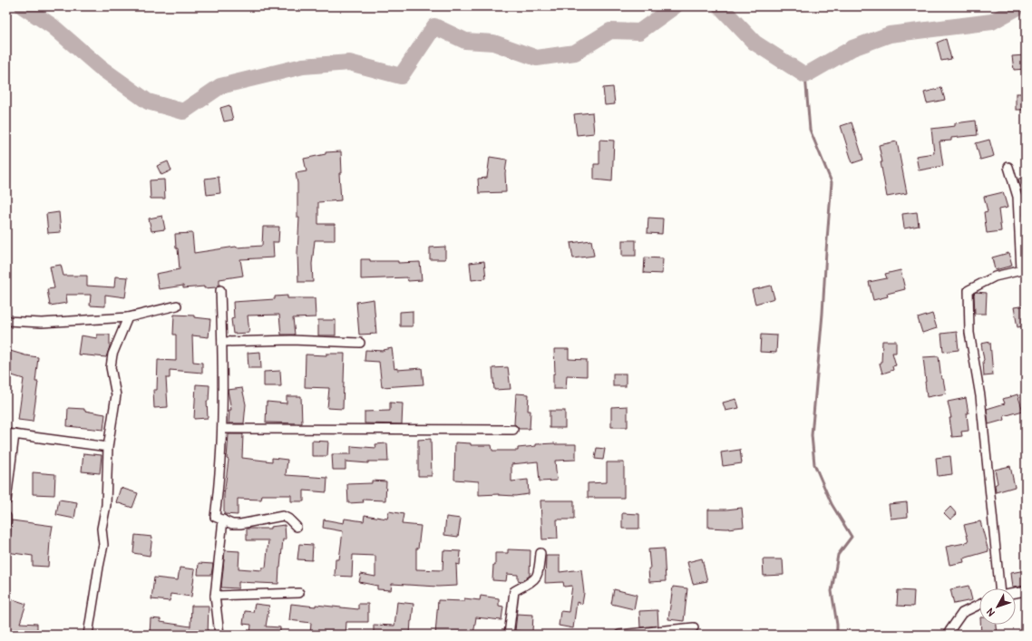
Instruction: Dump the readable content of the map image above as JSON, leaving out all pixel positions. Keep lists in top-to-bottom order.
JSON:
{
  "north": "bottom left"
}
